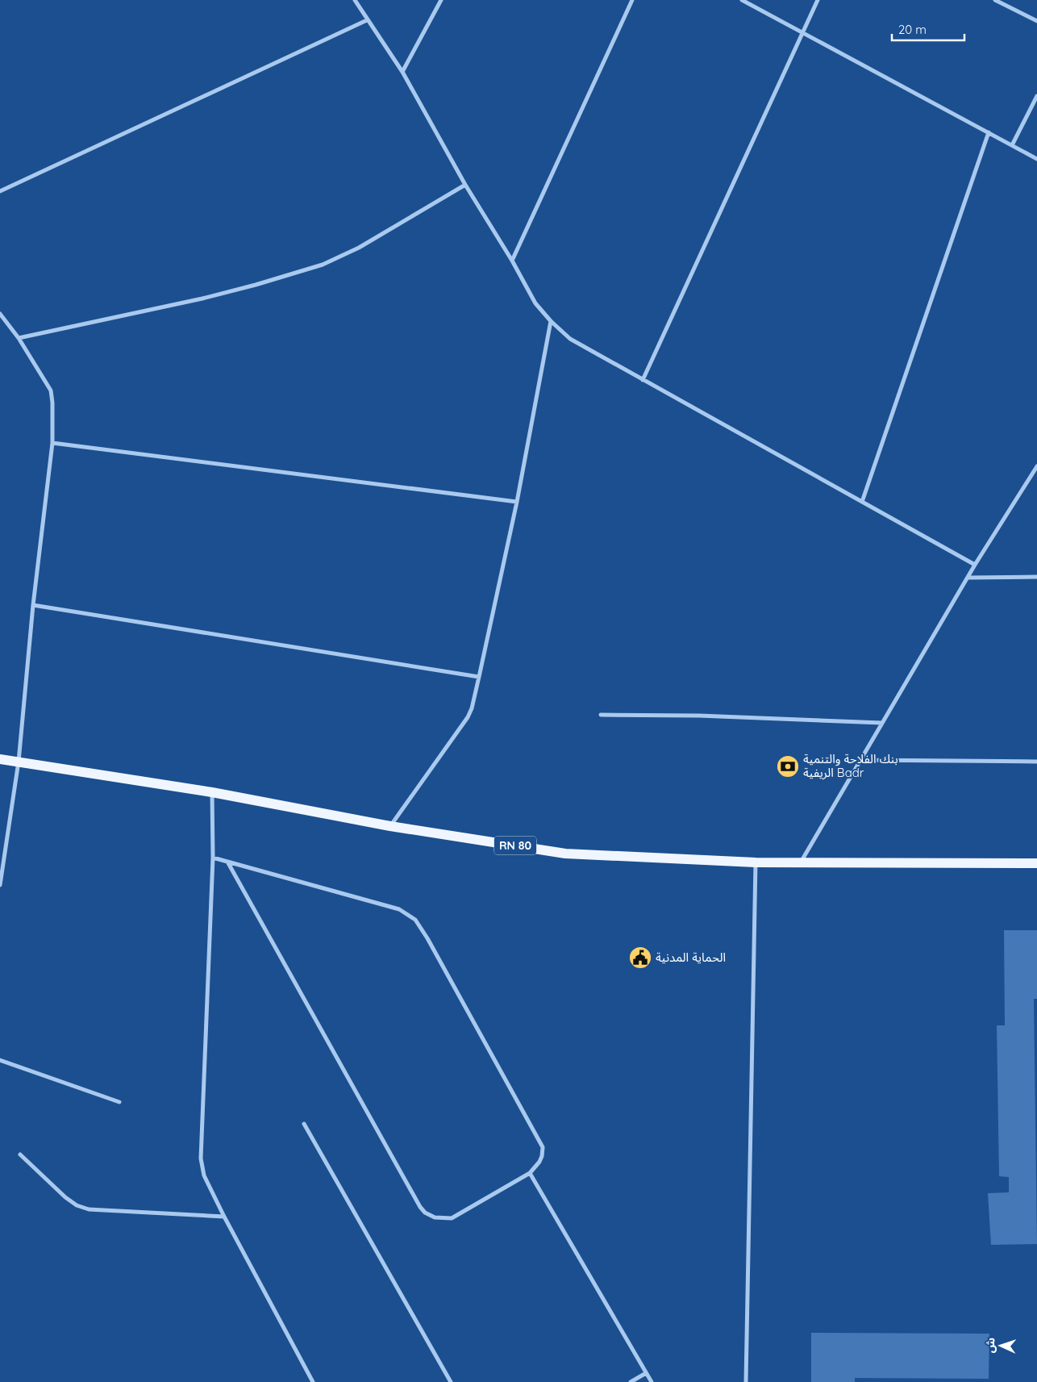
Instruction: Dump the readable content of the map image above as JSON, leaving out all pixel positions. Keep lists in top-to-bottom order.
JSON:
{
  "streets": {
    "main road": ["RN 80"]
  },
  "places": {
    "bank": ["بنك الفلاحة والتنمية الريفية Badr"],
    "public building": ["الحماية المدنية"]
  },
  "scale_bar": "20 m",
  "north": "left"
}
